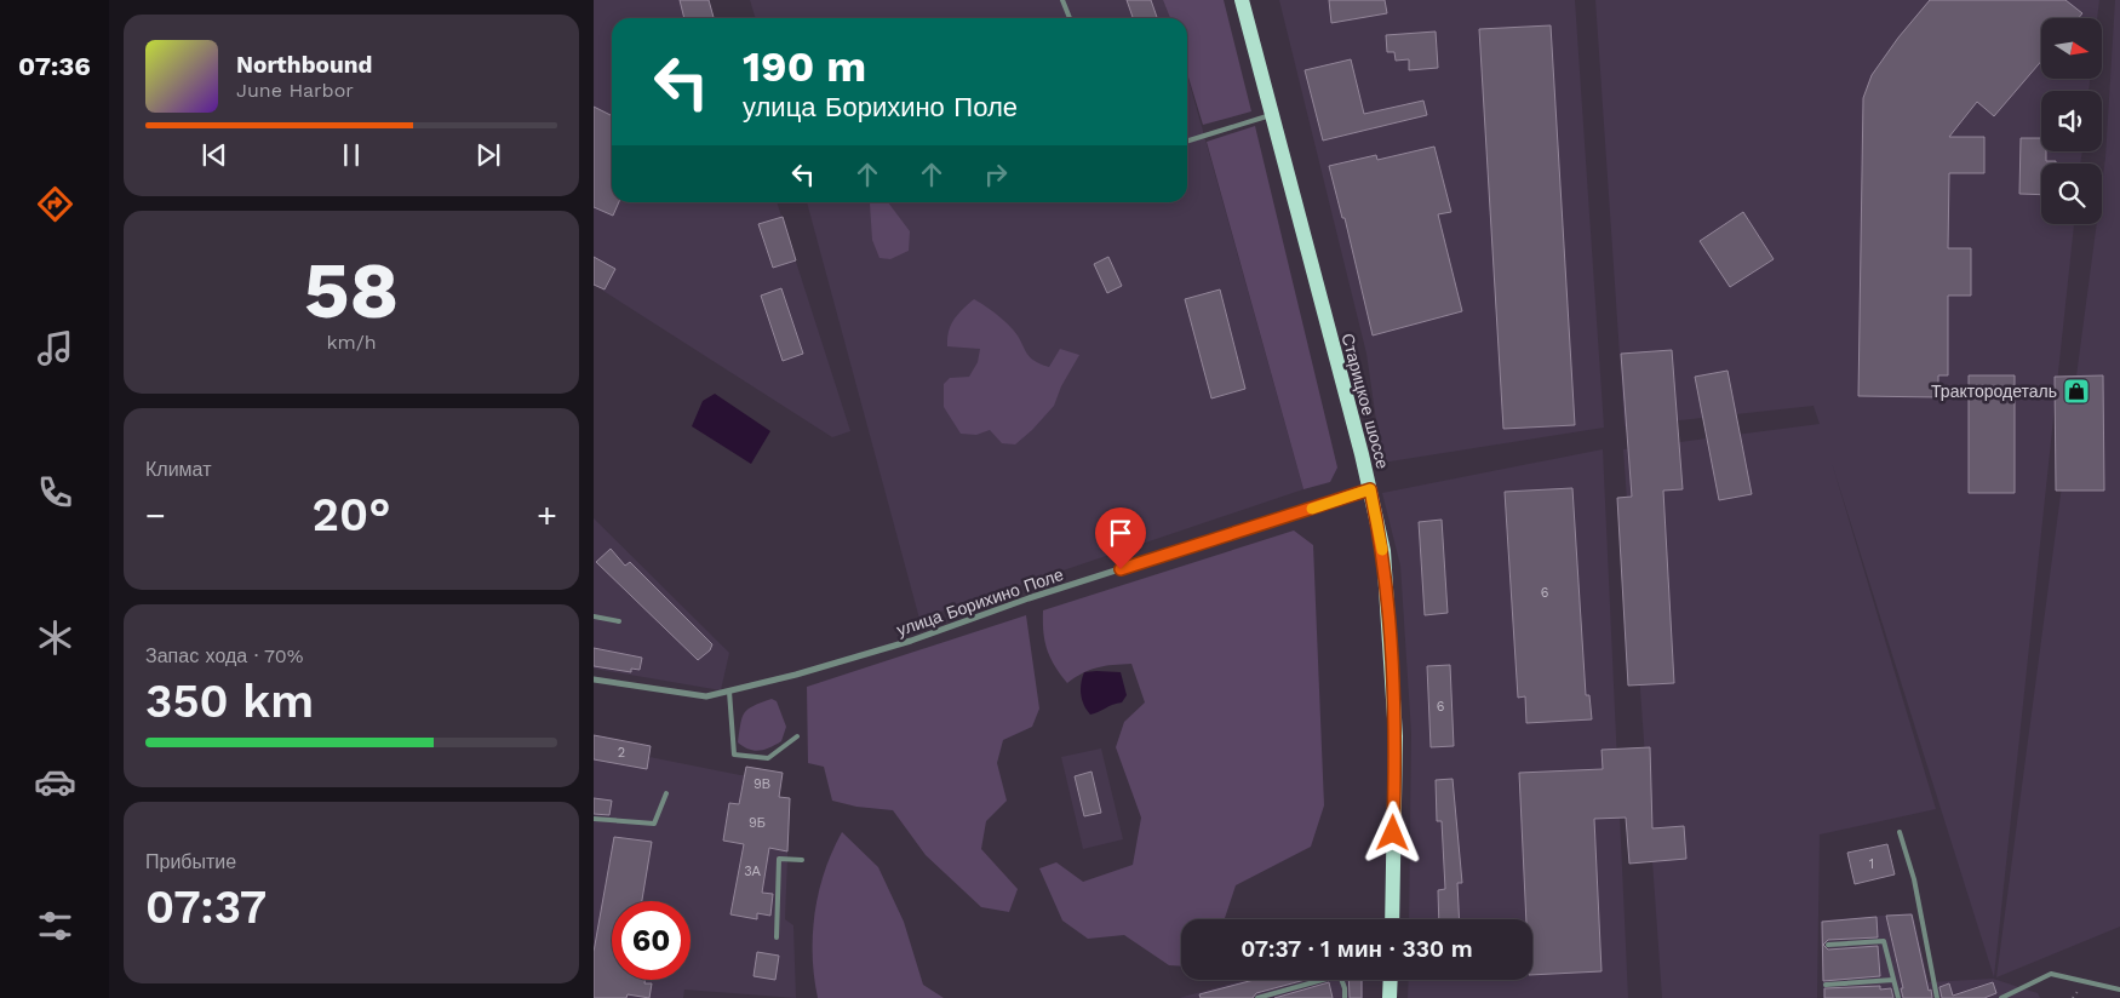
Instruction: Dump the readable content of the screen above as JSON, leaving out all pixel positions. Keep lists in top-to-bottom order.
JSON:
{
  "streets": {
    "main road": ["Старицкое шоссе"],
    "street": ["улица Борихино Поле"]
  },
  "crossings": [
    ["Старицкое шоссе", "улица Борихино Поле"]
  ],
  "places": {
    "shop": ["Трактородеталь"]
  },
  "house_numbers": [
    "6",
    "6",
    "2",
    "9В",
    "9Б",
    "1",
    "3А"
  ],
  "north": "right",
  "page": {
    "tabs": "07:36",
    "turn": ["190 m", "улица Борихино Поле"],
    "song": ["Northbound", "June Harbor"],
    "tile": [
      ["58", "km/h"],
      "Климат",
      ["Запас хода · 70%", "350 km"],
      ["Прибытие", "07:37"]
    ],
    "heat": ["−", "20°", "+"],
    "limit": "60",
    "trip": "07:37 · 1 мин · 330 m"
  }
}
